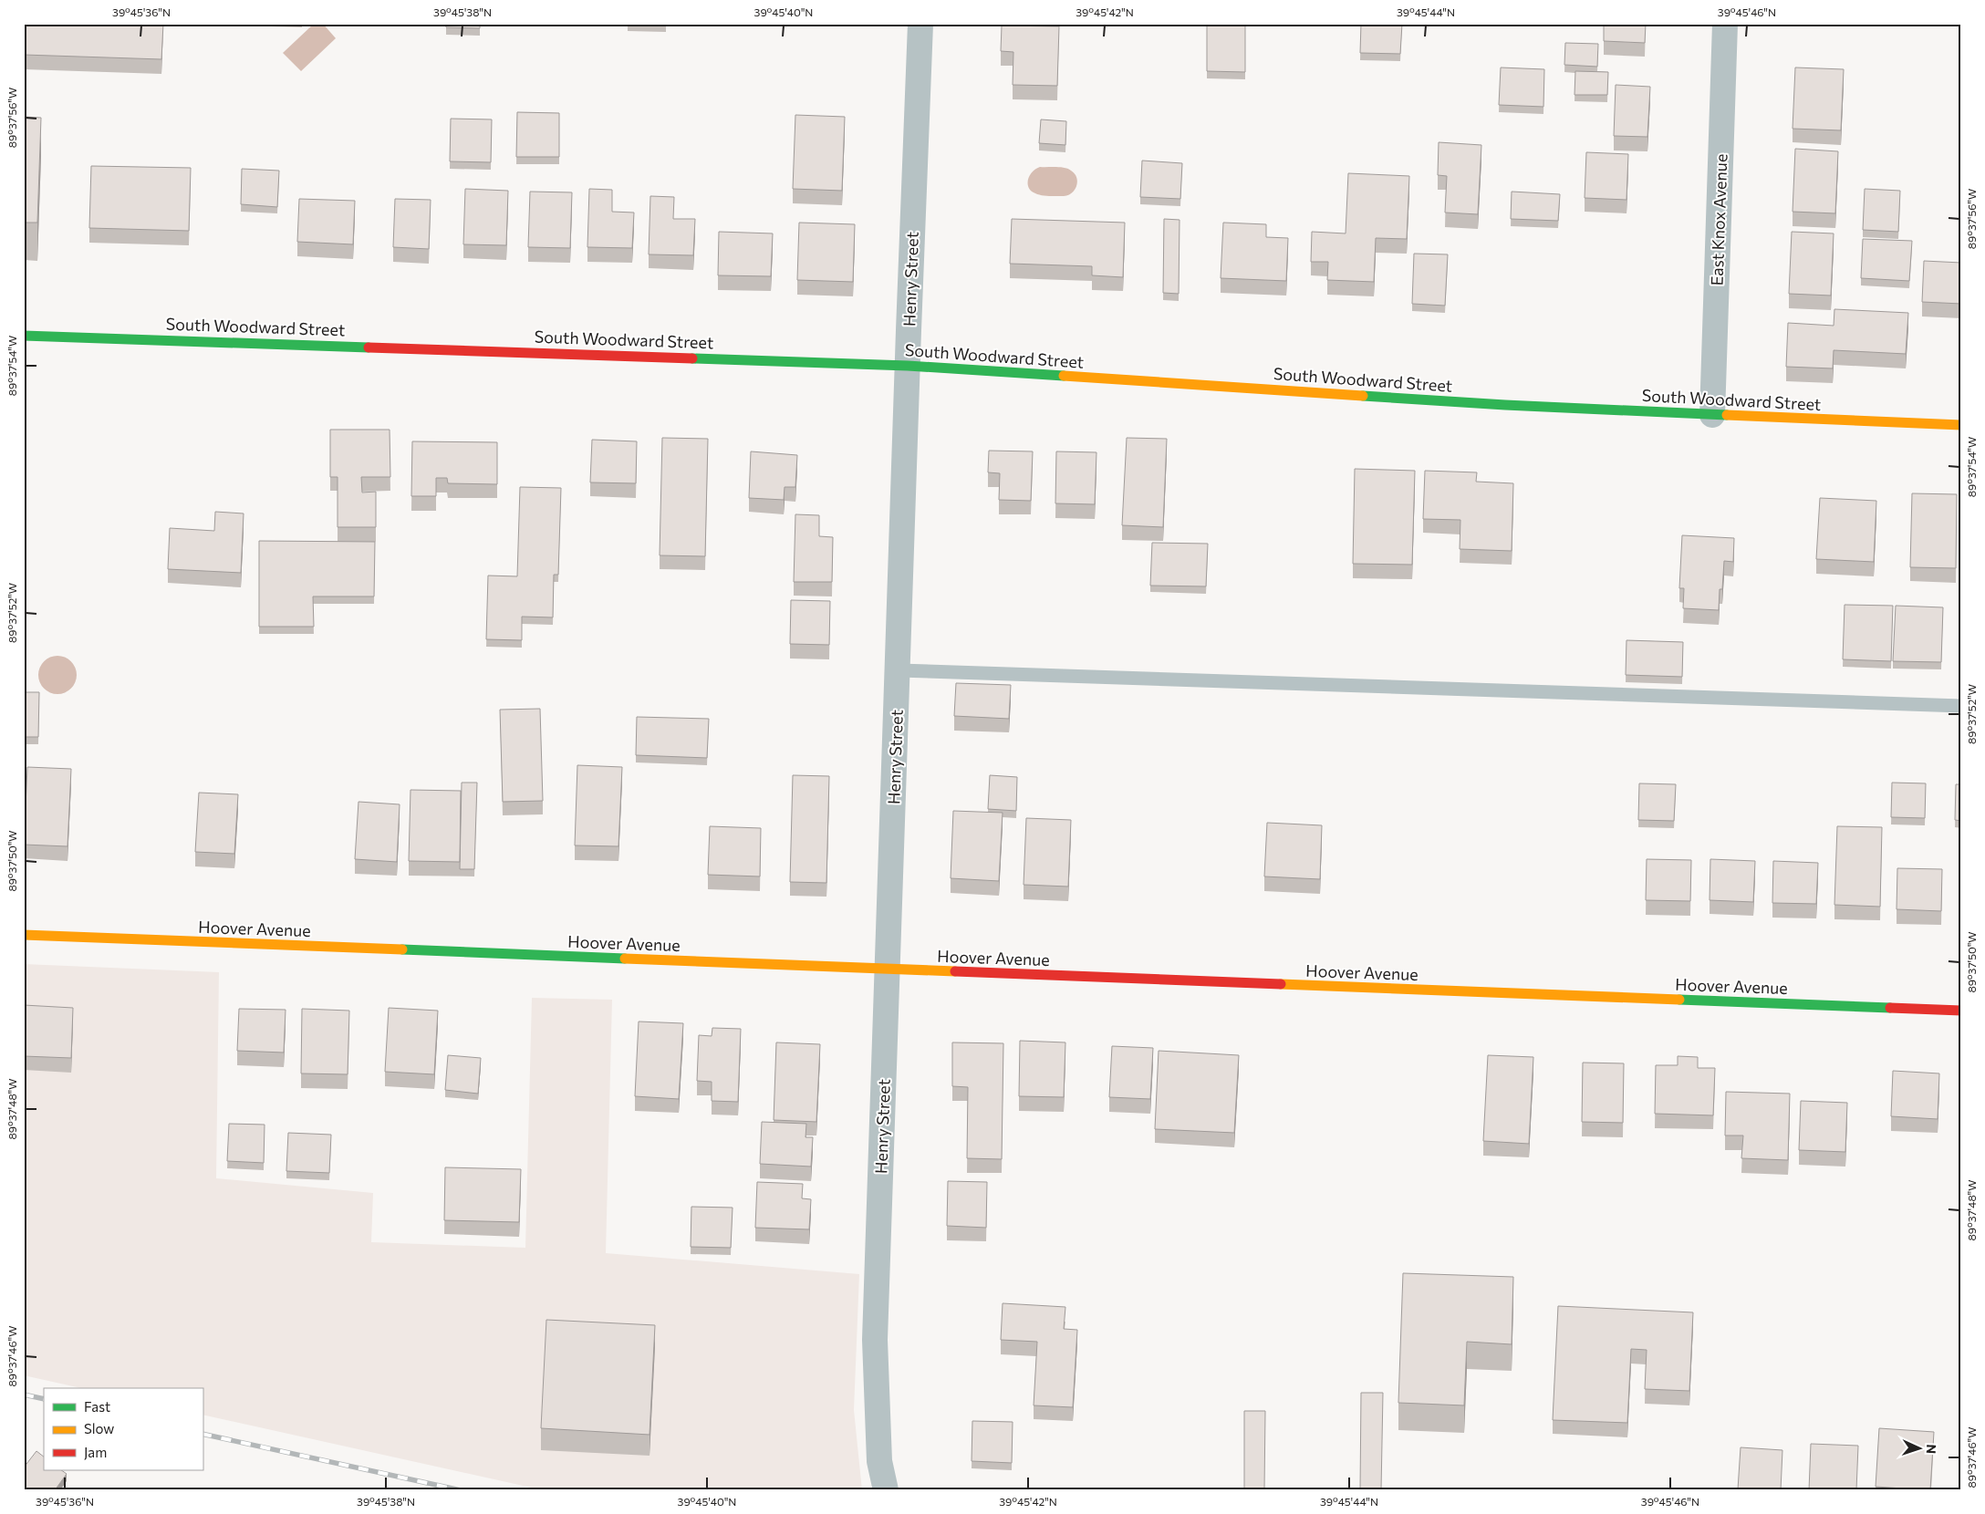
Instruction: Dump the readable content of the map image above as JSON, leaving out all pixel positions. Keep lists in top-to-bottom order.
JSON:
{
  "streets": {
    "street": [
      "East Knox Avenue",
      "Henry Street",
      "South Woodward Street",
      "Hoover Avenue"
    ]
  },
  "crossings": [
    ["East Knox Avenue", "South Woodward Street"],
    ["Henry Street", "South Woodward Street"],
    ["Henry Street", "Hoover Avenue"]
  ],
  "legend": ["Fast", "Slow", "Jam"],
  "north": "right",
  "coordinates": [
    "39°45'36\"N",
    "39°45'38\"N",
    "39°45'40\"N",
    "39°45'42\"N",
    "39°45'44\"N",
    "39°45'46\"N",
    "89°37'56\"W",
    "89°37'54\"W",
    "89°37'52\"W",
    "89°37'50\"W",
    "89°37'48\"W",
    "89°37'46\"W"
  ]
}
